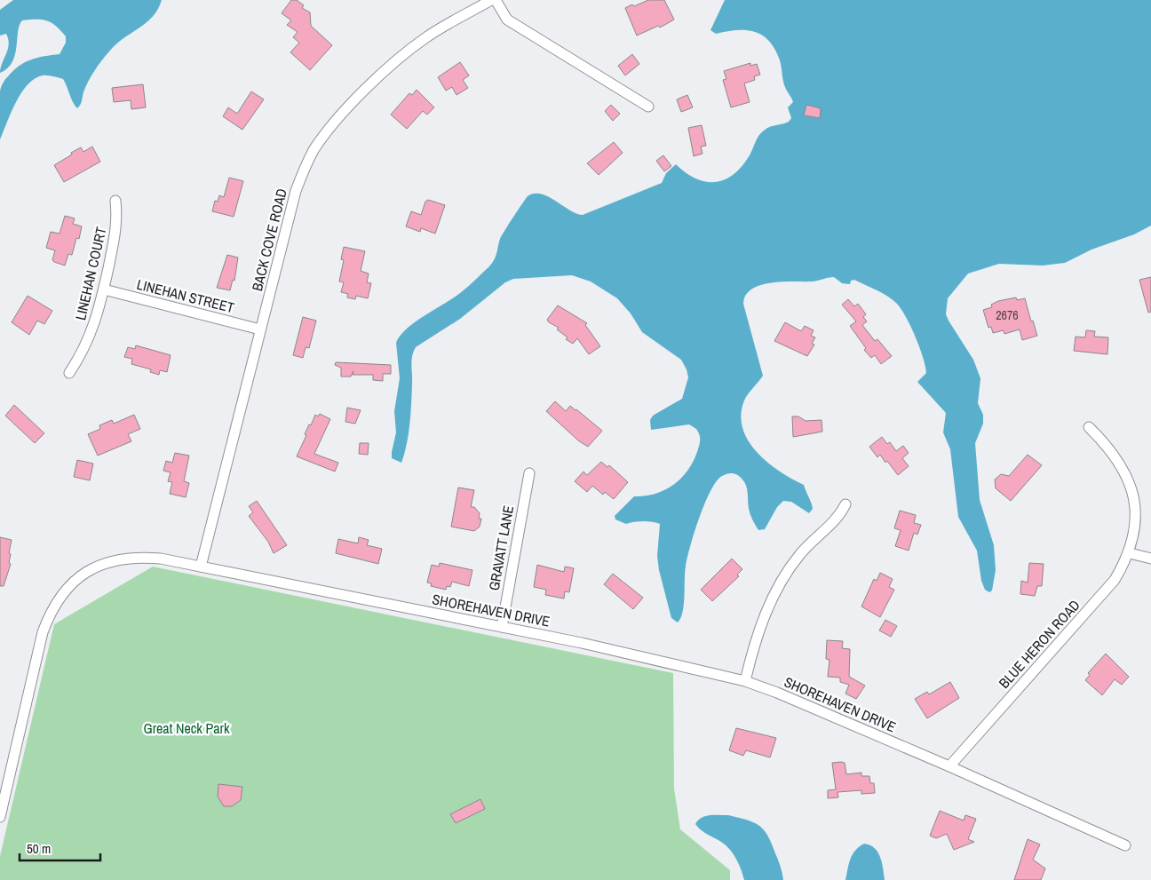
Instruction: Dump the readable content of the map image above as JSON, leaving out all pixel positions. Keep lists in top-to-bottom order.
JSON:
{
  "streets": {
    "street": [
      "BACK COVE ROAD",
      "LINEHAN COURT",
      "LINEHAN STREET",
      "GRAVATT LANE",
      "SHOREHAVEN DRIVE",
      "BLUE HERON ROAD"
    ]
  },
  "crossings": [
    ["BACK COVE ROAD", "LINEHAN STREET"],
    ["BACK COVE ROAD", "SHOREHAVEN DRIVE"],
    ["LINEHAN COURT", "LINEHAN STREET"],
    ["GRAVATT LANE", "SHOREHAVEN DRIVE"],
    ["SHOREHAVEN DRIVE", "BLUE HERON ROAD"]
  ],
  "parks": ["Great Neck Park"],
  "house_numbers": ["2676"],
  "scale_bar": "50 m"
}
